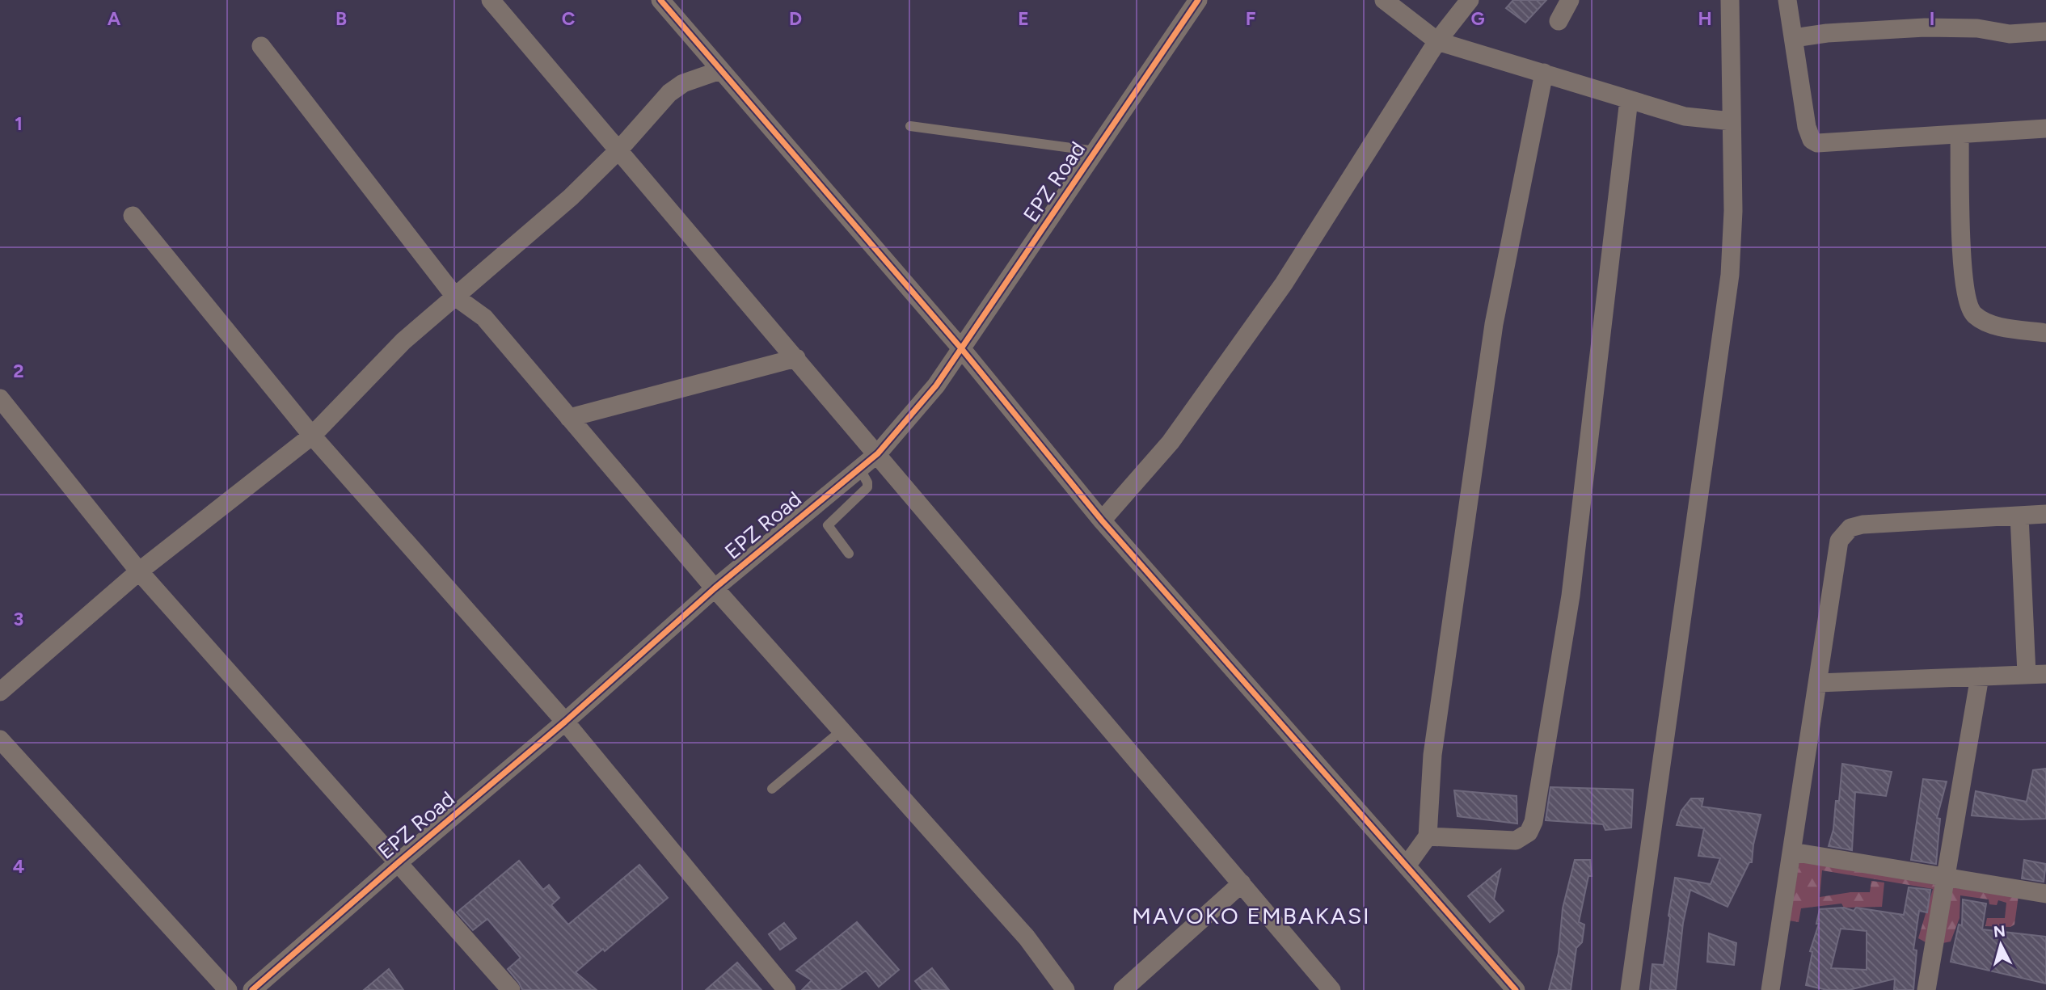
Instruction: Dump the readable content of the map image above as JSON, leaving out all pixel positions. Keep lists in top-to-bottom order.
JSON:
{
  "streets": {
    "street": ["EPZ Road"]
  },
  "districts": ["MAVOKO EMBAKASI"],
  "north": "top",
  "grid": {
    "columns": [
      "A",
      "B",
      "C",
      "D",
      "E",
      "F",
      "G",
      "H",
      "I"
    ],
    "rows": [
      "1",
      "2",
      "3",
      "4"
    ]
  }
}
